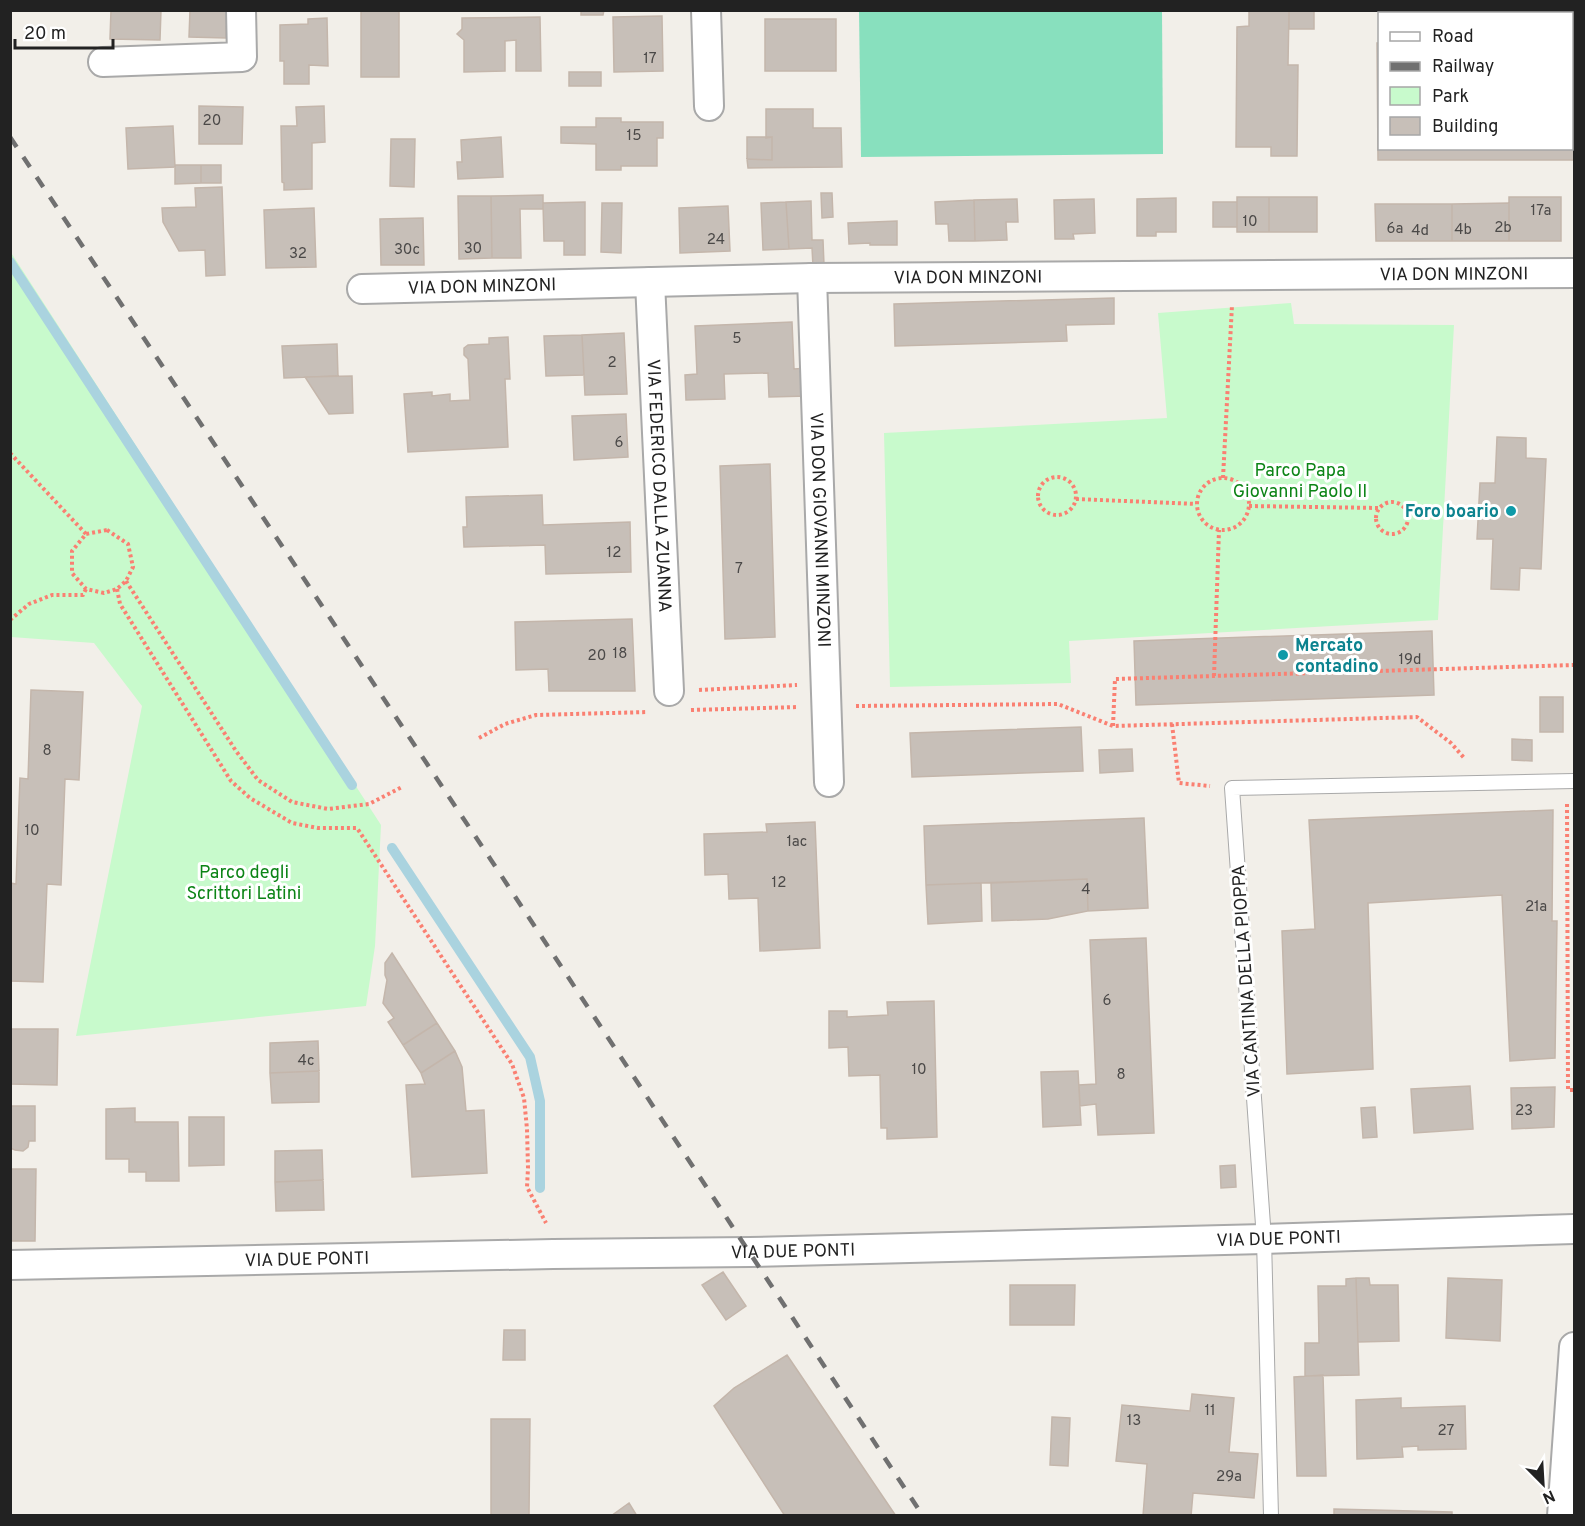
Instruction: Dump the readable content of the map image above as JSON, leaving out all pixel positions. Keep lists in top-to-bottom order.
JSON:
{
  "streets": {
    "street": [
      "VIA DON MINZONI",
      "VIA FEDERICO DALLA ZUANNA",
      "VIA DON GIOVANNI MINZONI",
      "VIA DUE PONTI"
    ],
    "lane": ["VIA CANTINA DELLA PIOPPA"]
  },
  "crossings": [
    ["VIA DON MINZONI", "VIA FEDERICO DALLA ZUANNA"],
    ["VIA DON MINZONI", "VIA DON GIOVANNI MINZONI"],
    ["VIA CANTINA DELLA PIOPPA", "VIA DUE PONTI"]
  ],
  "parks": ["Parco Papa Giovanni Paolo II", "Parco degli Scrittori Latini"],
  "places": ["Foro boario", "Mercato contadino"],
  "house_numbers": [
    "17",
    "20",
    "15",
    "17a",
    "10",
    "2b",
    "6a",
    "4b",
    "4d",
    "24",
    "30",
    "30c",
    "32",
    "5",
    "2",
    "6",
    "12",
    "7",
    "18",
    "20",
    "19d",
    "8",
    "10",
    "1ac",
    "12",
    "4",
    "21a",
    "6",
    "4c",
    "10",
    "8",
    "23",
    "11",
    "13",
    "27",
    "29a"
  ],
  "legend": [
    "Road",
    "Railway",
    "Park",
    "Building"
  ],
  "scale_bar": "20 m",
  "north": "bottom right"
}
